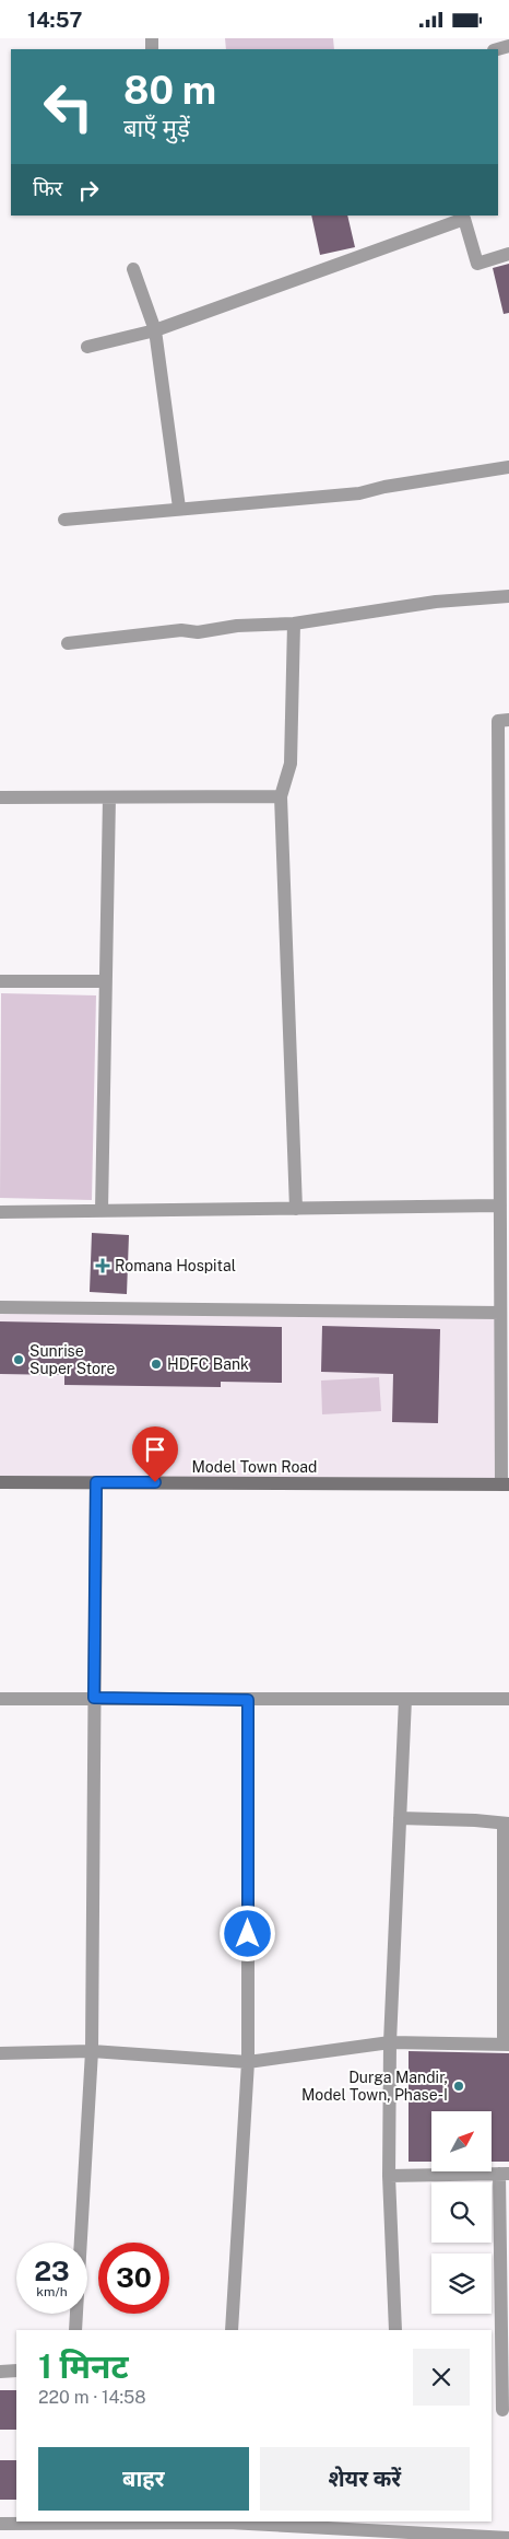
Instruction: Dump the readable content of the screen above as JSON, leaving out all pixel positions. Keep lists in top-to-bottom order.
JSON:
{
  "streets": {
    "main road": ["Model Town Road"]
  },
  "places": {
    "health": ["Romana Hospital"],
    "other": ["Sunrise Super Store", "HDFC Bank", "Durga Mandir, Model Town, Phase-I"]
  },
  "north": "top right",
  "page": {
    "status": "14:57",
    "turn": ["80 m", "बाएँ मुड़ें"],
    "then": "फिर",
    "speed": "23 km/h",
    "limit": "30",
    "heading": ["1 मिनट", "220 m · 14:58"],
    "buttons": ["बाहर", "शेयर करें"]
  }
}
